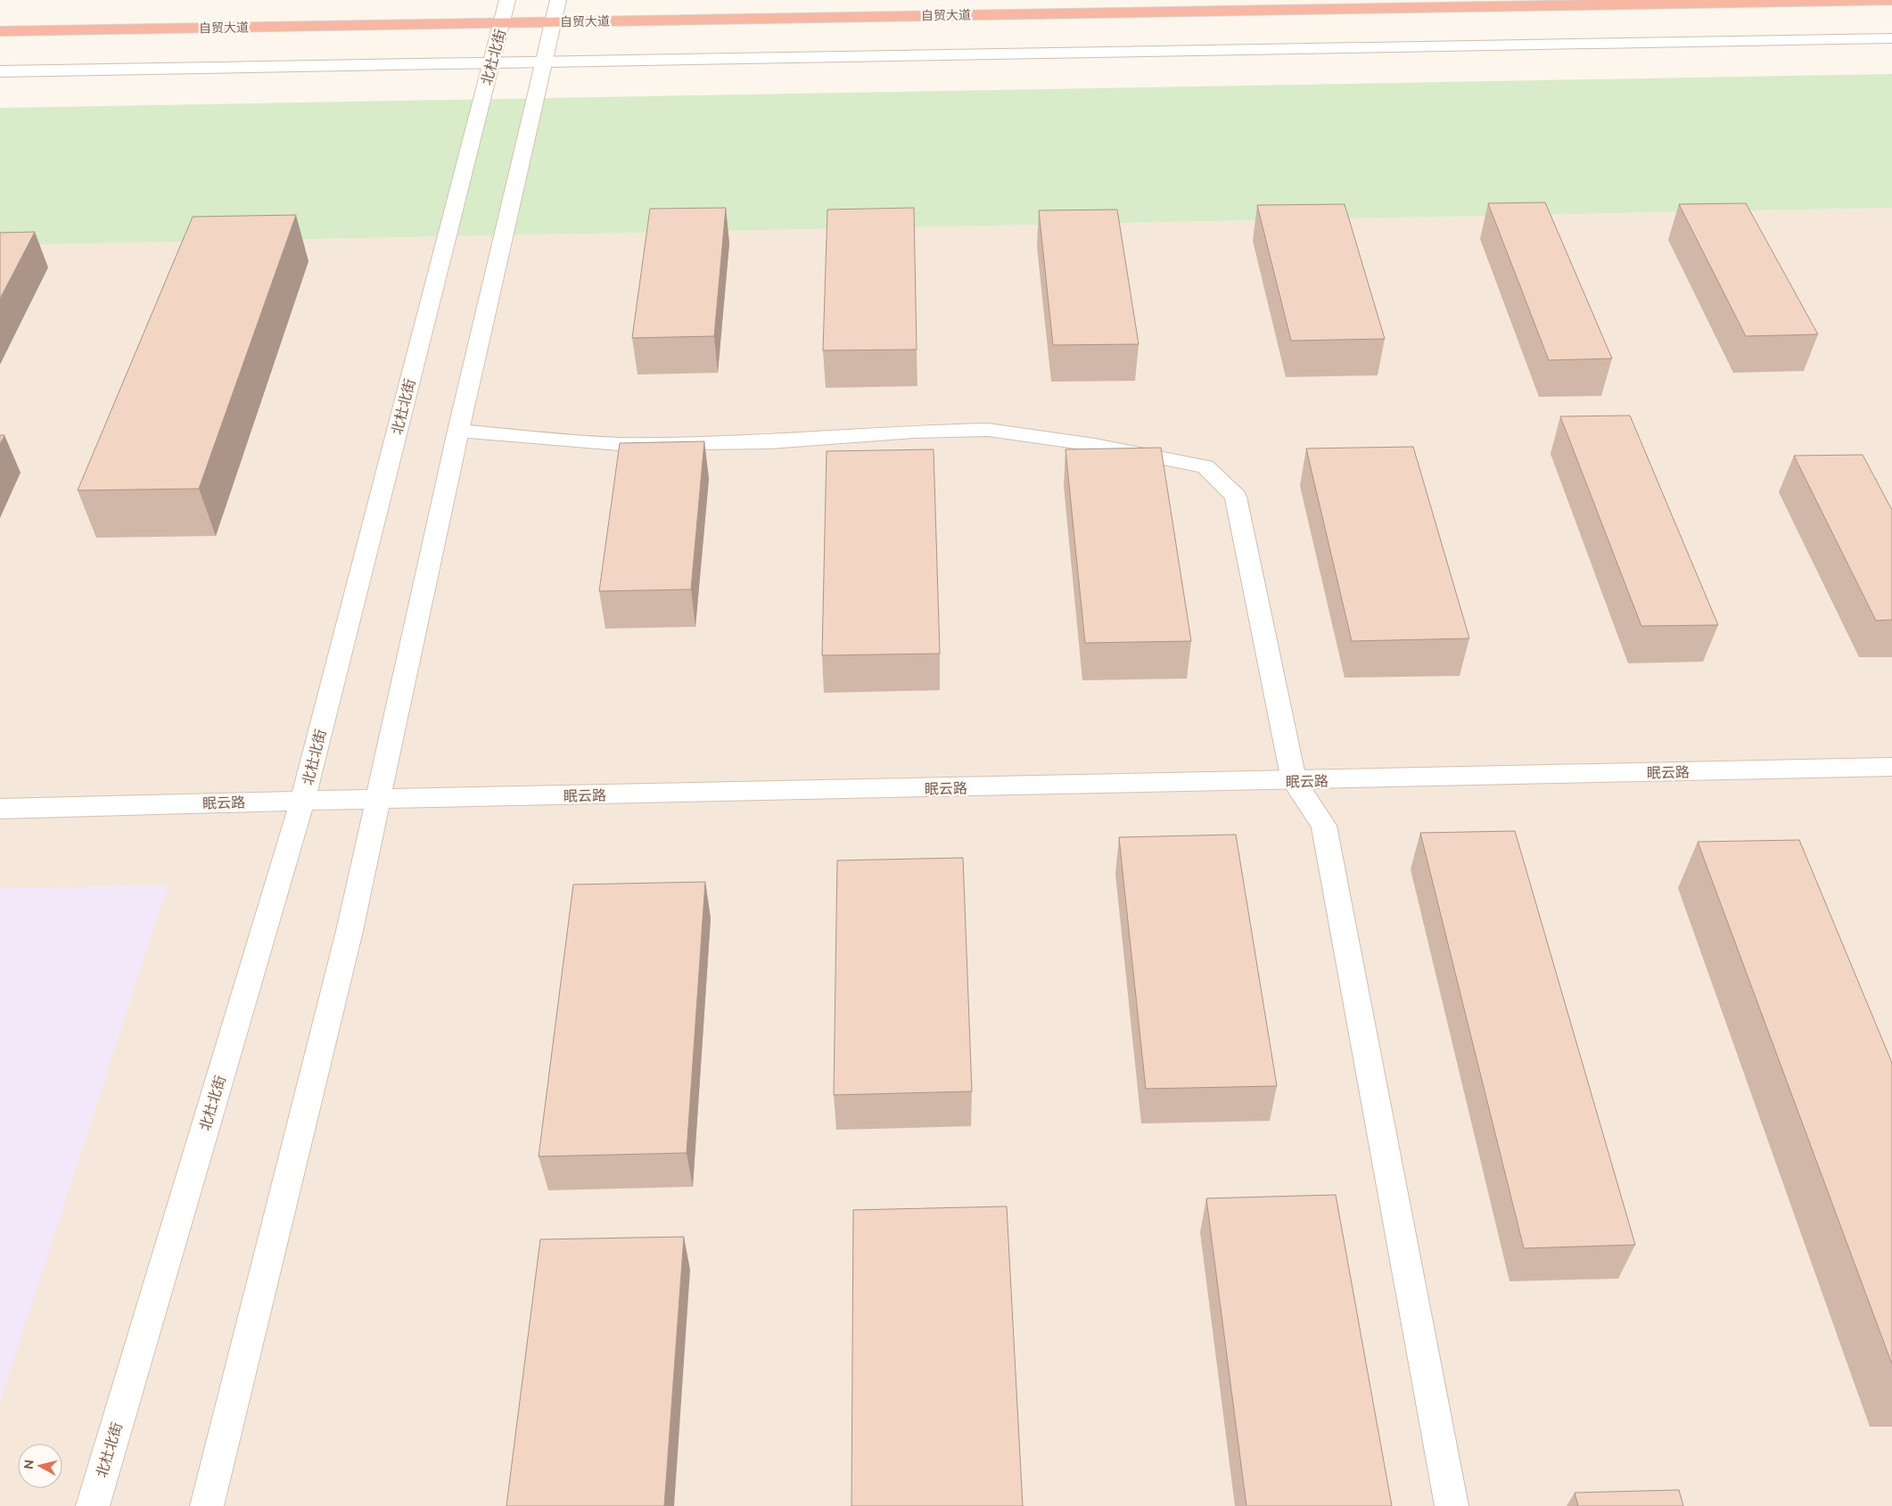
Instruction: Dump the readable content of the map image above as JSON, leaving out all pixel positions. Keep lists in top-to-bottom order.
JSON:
{
  "streets": {
    "highway": ["自贸大道"],
    "street": ["北杜北街", "眠云路"]
  },
  "crossings": [
    ["自贸大道", "北杜北街"],
    ["北杜北街", "眠云路"]
  ],
  "north": "left"
}
